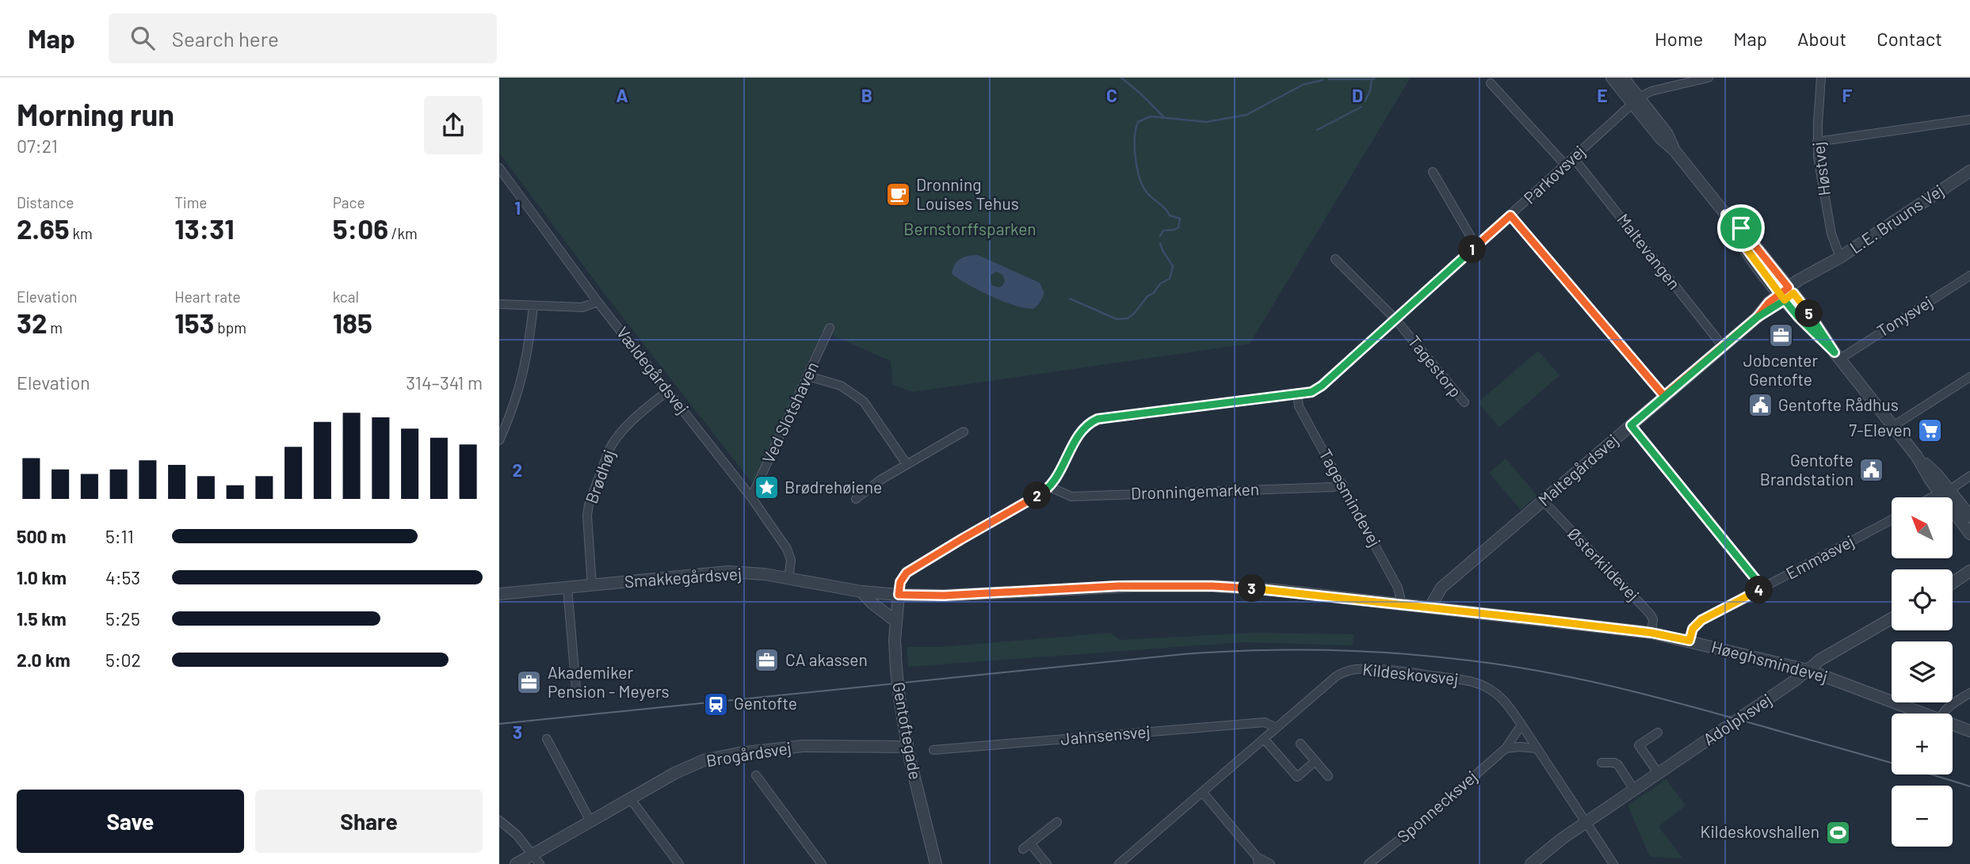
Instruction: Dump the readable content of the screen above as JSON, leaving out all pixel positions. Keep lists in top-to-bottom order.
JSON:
{
  "streets": {
    "street": [
      "Høstvej",
      "Parkovsvej",
      "L.E. Bruuns Vej",
      "Maltevangen",
      "Tonysvej",
      "Tagestorp",
      "Vældegårdsvej",
      "Ved Slotshaven",
      "Maltegårdsvej",
      "Brødhøj",
      "Dronningemarken",
      "Tagesmindevej",
      "Emmasvej",
      "Østerkildevej",
      "Smakkegårdsvej",
      "Høeghsmindevej",
      "Kildeskovsvej",
      "Adolphsvej",
      "Gentoftegade",
      "Jahnsensvej",
      "Brogårdsvej",
      "Sponnecksvej"
    ]
  },
  "crossings": [
    ["Høstvej", "L.E. Bruuns Vej"],
    ["Parkovsvej", "Maltevangen"],
    ["Parkovsvej", "Tagestorp"],
    ["Parkovsvej", "Dronningemarken"],
    ["Parkovsvej", "Tagesmindevej"],
    ["Parkovsvej", "Smakkegårdsvej"],
    ["Parkovsvej", "Høeghsmindevej"],
    ["Parkovsvej", "Gentoftegade"],
    ["L.E. Bruuns Vej", "Maltegårdsvej"],
    ["Maltevangen", "Maltegårdsvej"],
    ["Vældegårdsvej", "Ved Slotshaven"],
    ["Vældegårdsvej", "Brødhøj"],
    ["Vældegårdsvej", "Smakkegårdsvej"],
    ["Maltegårdsvej", "Østerkildevej"],
    ["Maltegårdsvej", "Høeghsmindevej"],
    ["Brødhøj", "Smakkegårdsvej"],
    ["Dronningemarken", "Tagesmindevej"],
    ["Tagesmindevej", "Høeghsmindevej"],
    ["Emmasvej", "Høeghsmindevej"],
    ["Østerkildevej", "Høeghsmindevej"],
    ["Smakkegårdsvej", "Høeghsmindevej"],
    ["Smakkegårdsvej", "Gentoftegade"],
    ["Høeghsmindevej", "Adolphsvej"],
    ["Høeghsmindevej", "Gentoftegade"],
    ["Kildeskovsvej", "Adolphsvej"],
    ["Kildeskovsvej", "Jahnsensvej"],
    ["Kildeskovsvej", "Sponnecksvej"],
    ["Gentoftegade", "Brogårdsvej"]
  ],
  "parks": ["Bernstorffsparken"],
  "places": {
    "cafe": ["Dronning Louises Tehus"],
    "office": ["Jobcenter Gentofte", "CA akassen", "Akademiker Pension - Meyers"],
    "public building": ["Gentofte Rådhus", "Gentofte Brandstation"],
    "supermarket": ["7-Eleven"],
    "place": ["Brødrehøiene"],
    "station": ["Gentofte"],
    "sports": ["Kildeskovshallen"]
  },
  "north": "top left",
  "page": {
    "header": "Map",
    "search": "Search here",
    "nav": [
      "Home",
      "Map",
      "About",
      "Contact"
    ],
    "heading": ["Morning run", "07:21"],
    "stats": [
      ["Distance", "2.65 km"],
      ["Time", "13:31"],
      ["Pace", "5:06 /km"],
      ["Elevation", "32 m"],
      ["Heart rate", "153 bpm"],
      ["kcal", "185"]
    ],
    "pins": [
      "1",
      "5",
      "2",
      "3",
      "4"
    ],
    "chart": ["Elevation", "314–341 m"],
    "map_buttons": ["+", "−"],
    "list": [
      {
        "name": "500 m",
        "note": "5:11"
      },
      {
        "name": "1.0 km",
        "note": "4:53"
      },
      {
        "name": "1.5 km",
        "note": "5:25"
      },
      {
        "name": "2.0 km",
        "note": "5:02"
      }
    ],
    "buttons": ["Save", "Share"]
  },
  "grid": {
    "columns": [
      "A",
      "B",
      "C",
      "D",
      "E",
      "F"
    ],
    "rows": ["1", "2", "3"]
  }
}
